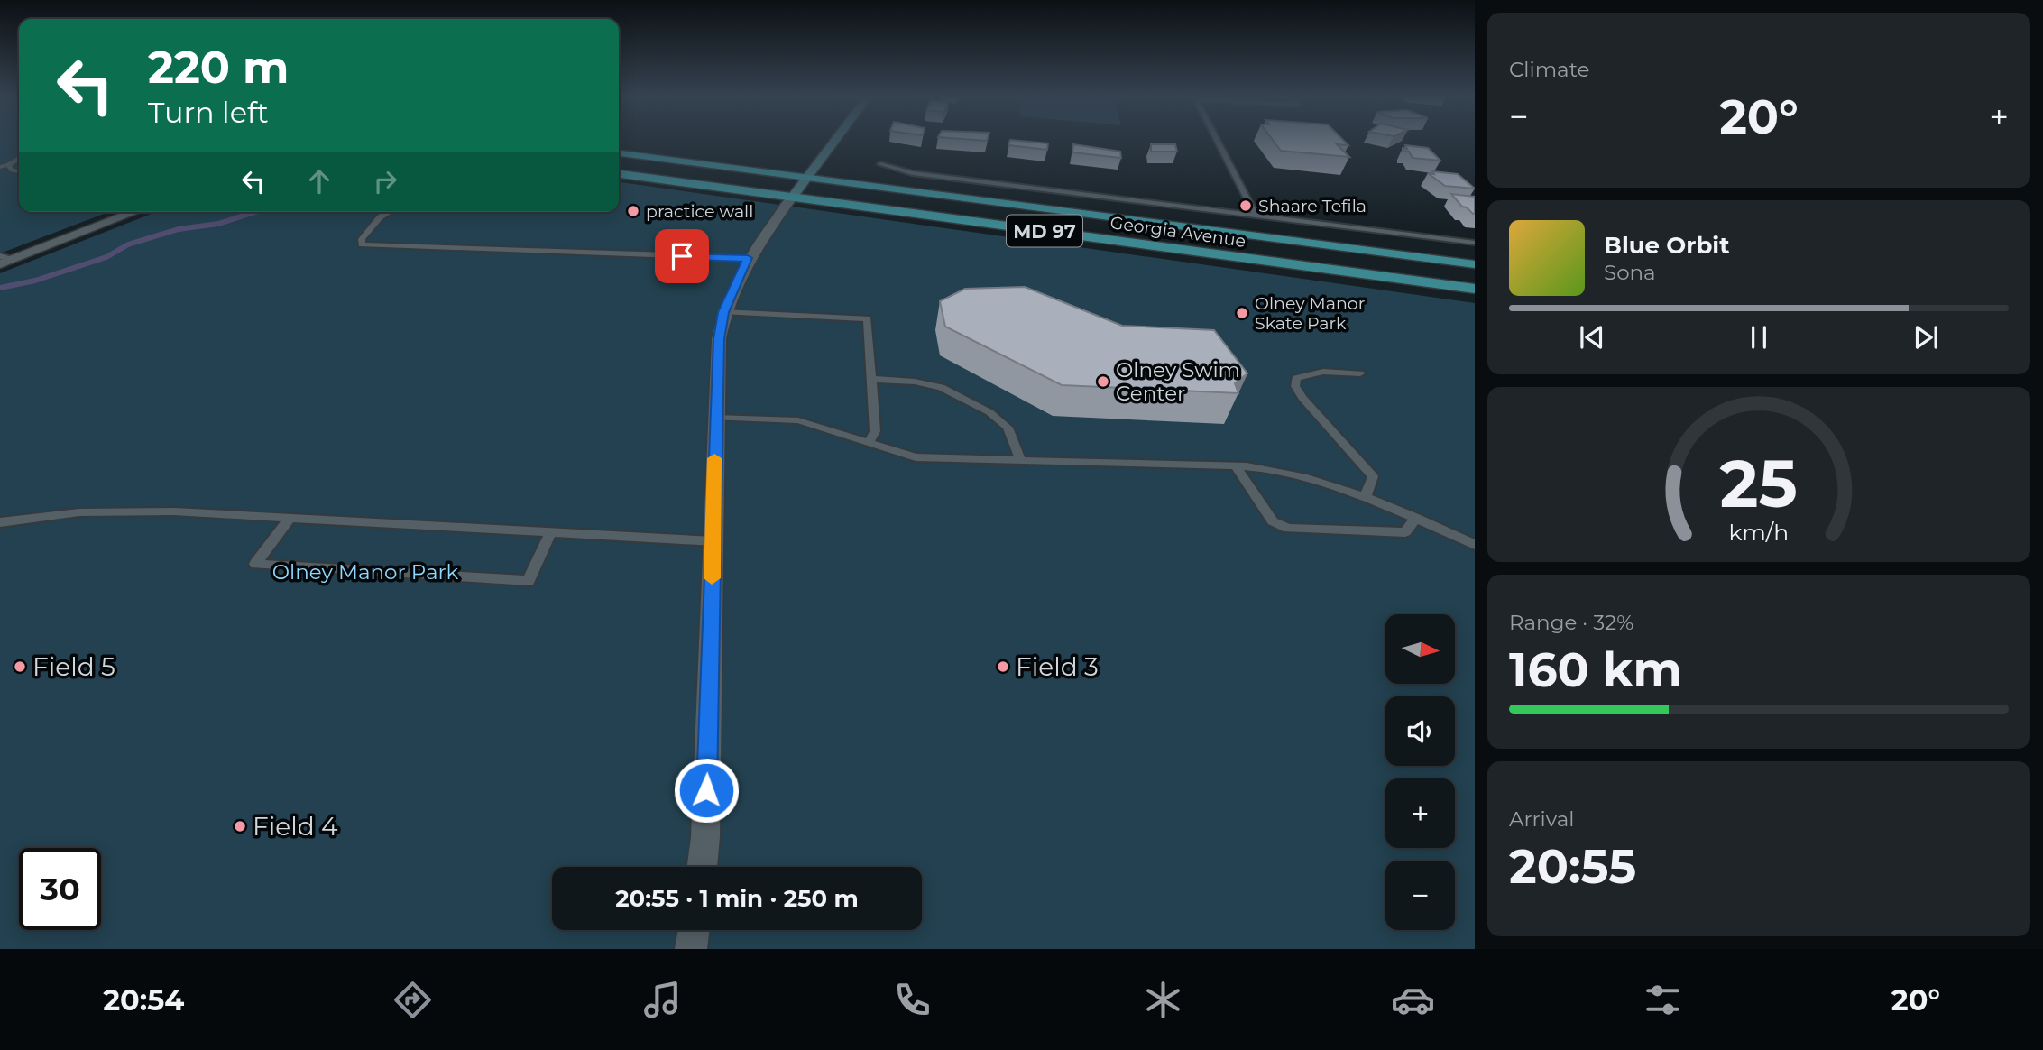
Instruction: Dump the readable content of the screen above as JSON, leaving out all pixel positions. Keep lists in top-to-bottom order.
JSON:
{
  "streets": {
    "main road": ["MD 97", "Georgia Avenue"]
  },
  "parks": ["Olney Manor Park"],
  "places": [
    "Shaare Tefila",
    "practice wall",
    "Olney Manor Skate Park",
    "Olney Swim Center",
    "Field 5",
    "Field 3",
    "Field 4"
  ],
  "north": "right",
  "page": {
    "tile": [
      "Climate",
      ["Range · 32%", "160 km"],
      ["Arrival", "20:55"]
    ],
    "turn": ["220 m", "Turn left"],
    "heat": ["−", "20°", "+"],
    "song": ["Blue Orbit", "Sona"],
    "map_buttons": ["+", "−"],
    "limit": "30",
    "trip": "20:55 · 1 min · 250 m",
    "tabs": ["20:54", "20°"],
    "gauge": ["25", "km/h"]
  }
}
